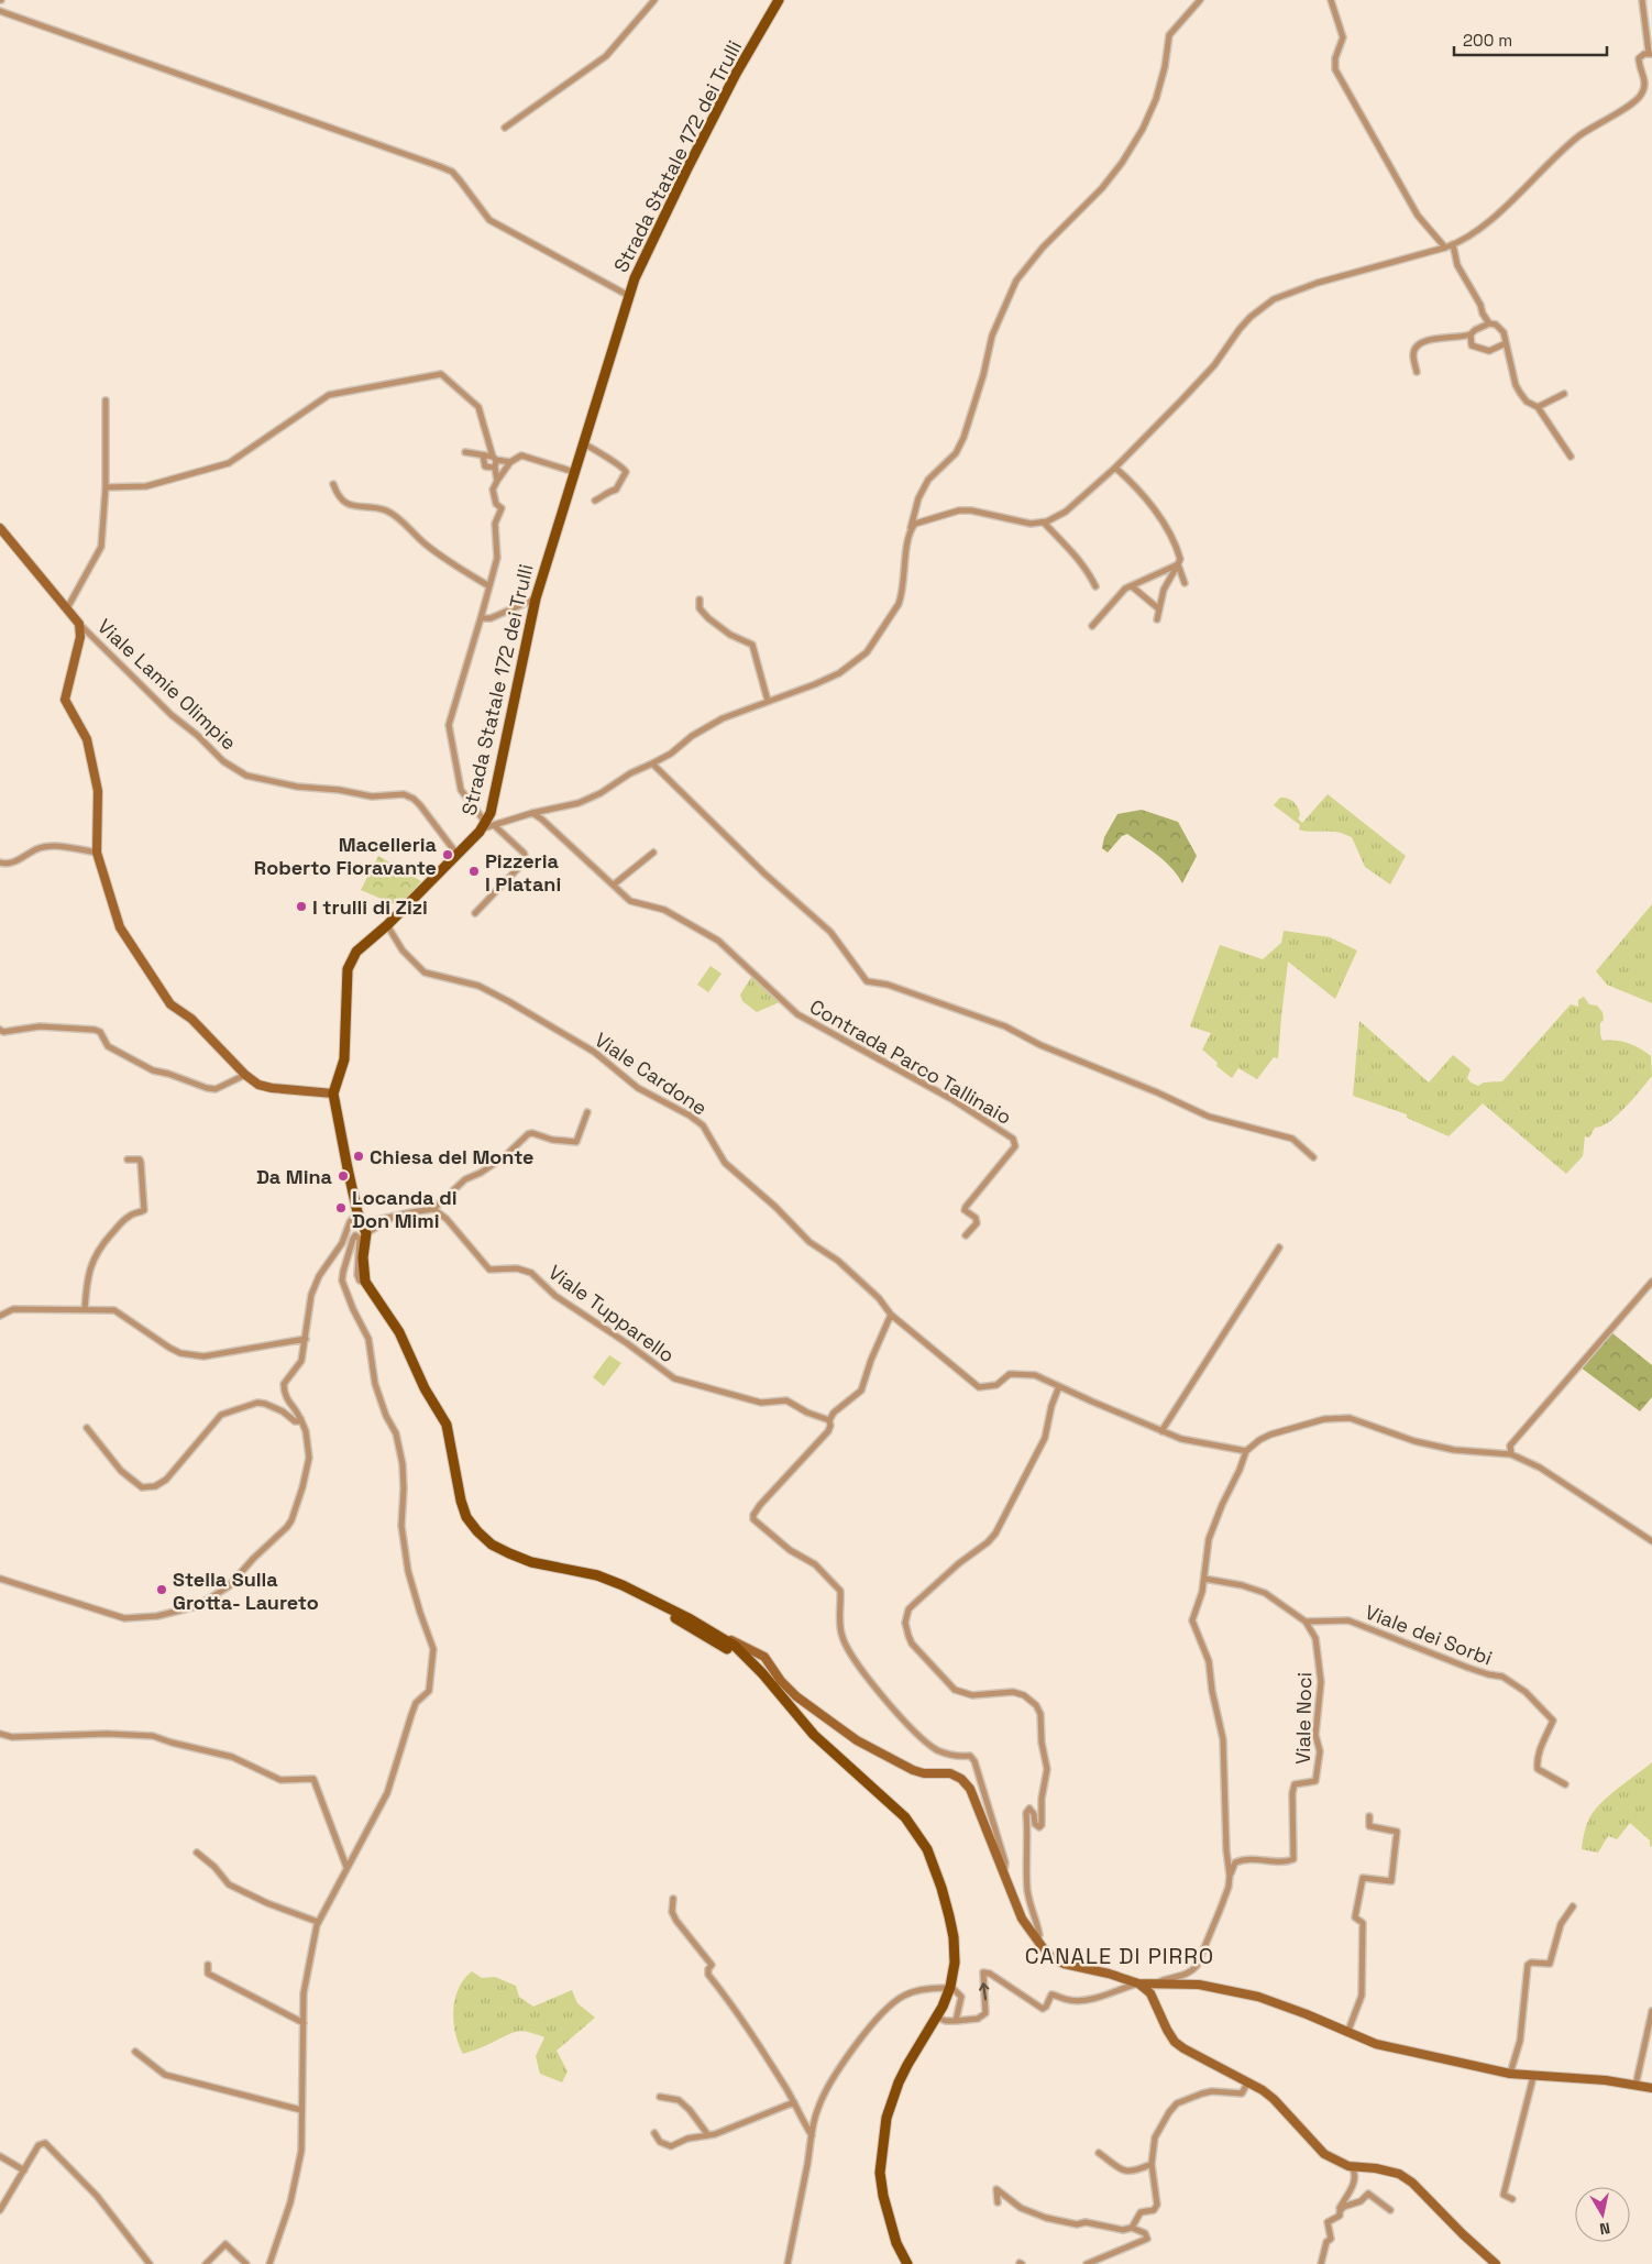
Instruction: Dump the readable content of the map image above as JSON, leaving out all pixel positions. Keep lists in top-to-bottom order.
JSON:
{
  "streets": {
    "main road": ["Strada Statale 172 dei Trulli"],
    "street": [
      "Viale Lamie Olimpie",
      "Contrada Parco Tallinaio",
      "Viale Cardone",
      "Viale Tupparello",
      "Viale dei Sorbi",
      "Viale Noci"
    ]
  },
  "crossings": [
    ["Strada Statale 172 dei Trulli", "Viale Lamie Olimpie"],
    ["Strada Statale 172 dei Trulli", "Viale Cardone"],
    ["Viale dei Sorbi", "Viale Noci"]
  ],
  "districts": ["CANALE DI PIRRO"],
  "places": [
    "Macelleria Roberto Fioravante",
    "Pizzeria I Platani",
    "I trulli di Zizi",
    "Chiesa del Monte",
    "Da Mina",
    "Locanda di Don Mimi",
    "Stella Sulla Grotta- Laureto"
  ],
  "scale_bar": "200 m",
  "north": "bottom"
}
